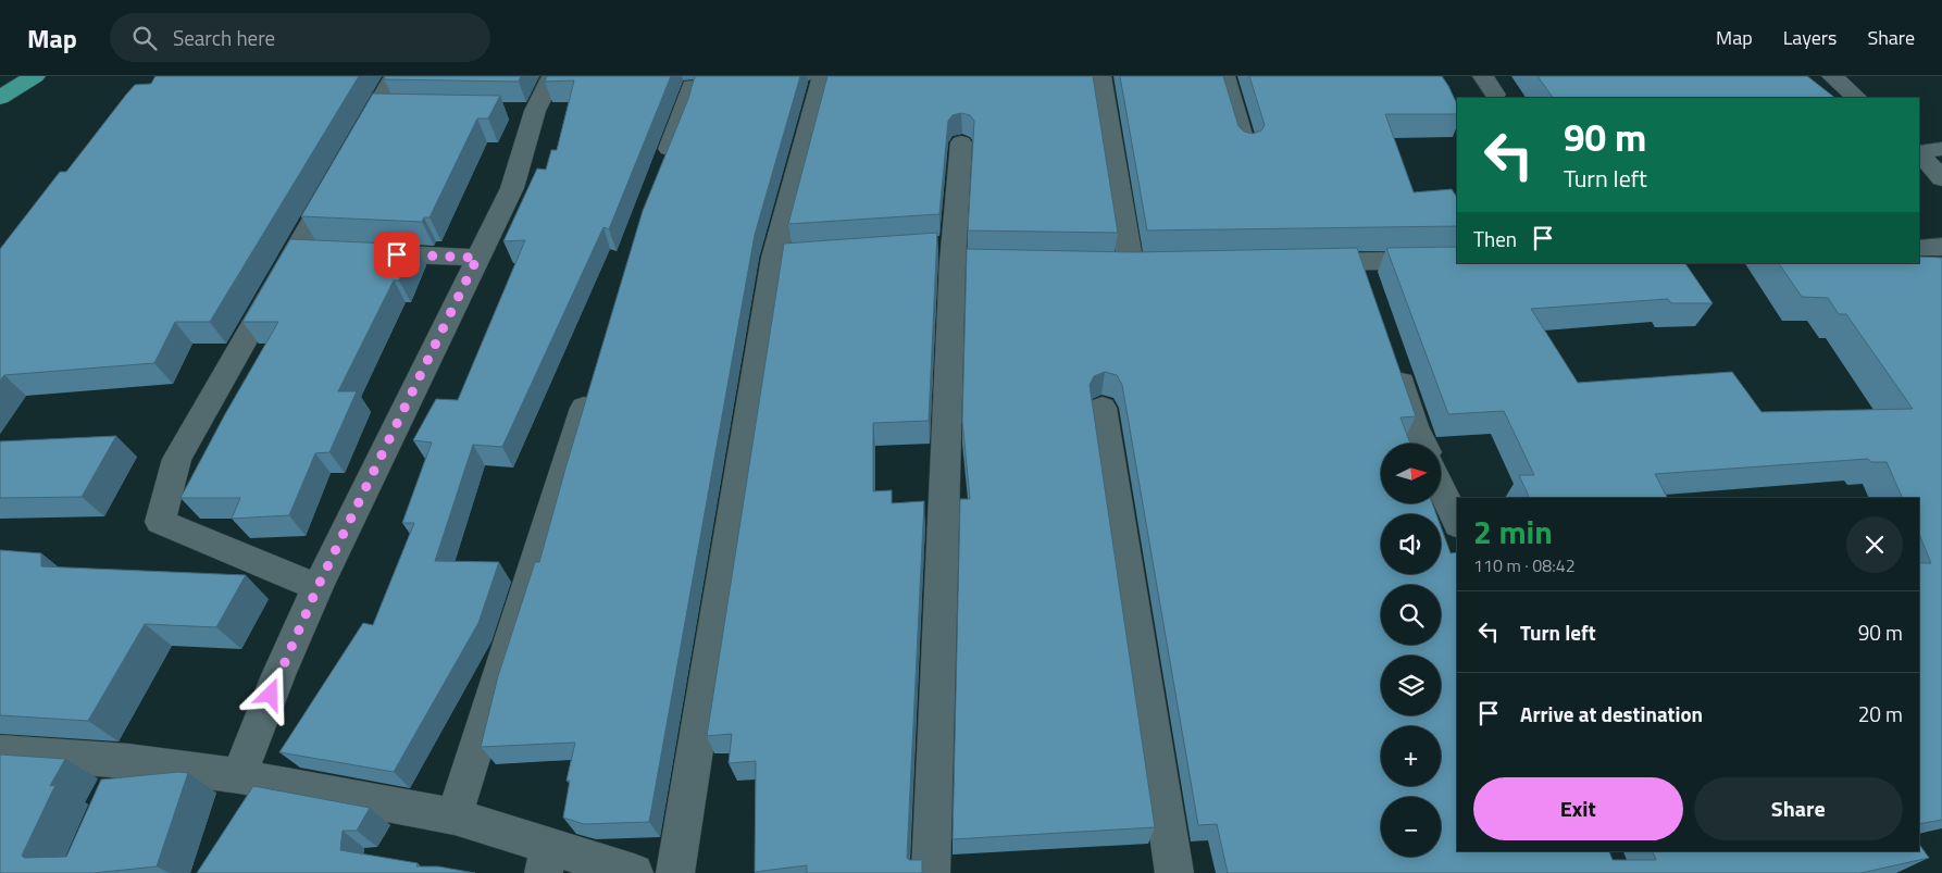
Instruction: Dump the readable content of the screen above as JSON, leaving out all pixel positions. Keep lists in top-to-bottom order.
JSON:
{
  "north": "right",
  "page": {
    "header": "Map",
    "search": "Search here",
    "nav": ["Map", "Layers", "Share"],
    "turn": ["90 m", "Turn left"],
    "then": "Then",
    "map_buttons": ["+", "−"],
    "heading": ["2 min", "110 m · 08:42"],
    "list": [
      {
        "name": "Turn left",
        "value": "90 m"
      },
      {
        "name": "Arrive at destination",
        "value": "20 m"
      }
    ],
    "buttons": ["Exit", "Share"]
  }
}
